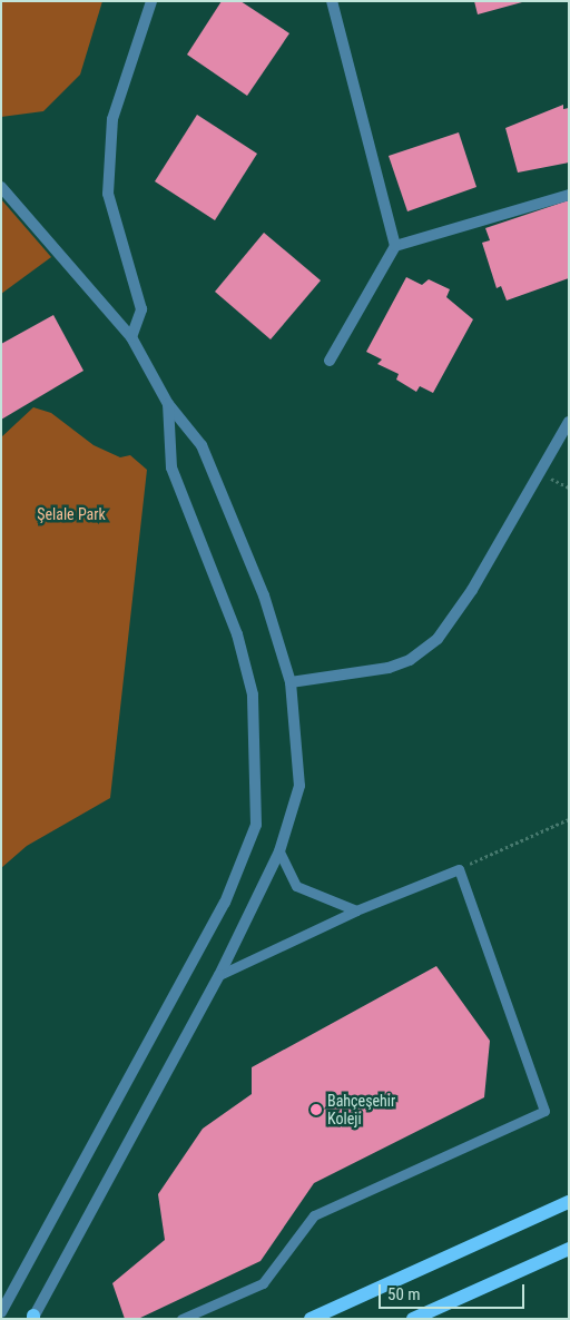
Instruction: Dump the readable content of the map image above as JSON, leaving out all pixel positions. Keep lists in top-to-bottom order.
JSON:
{
  "parks": ["Şelale Park"],
  "places": ["Bahçeşehir Koleji"],
  "scale_bar": "50 m"
}
